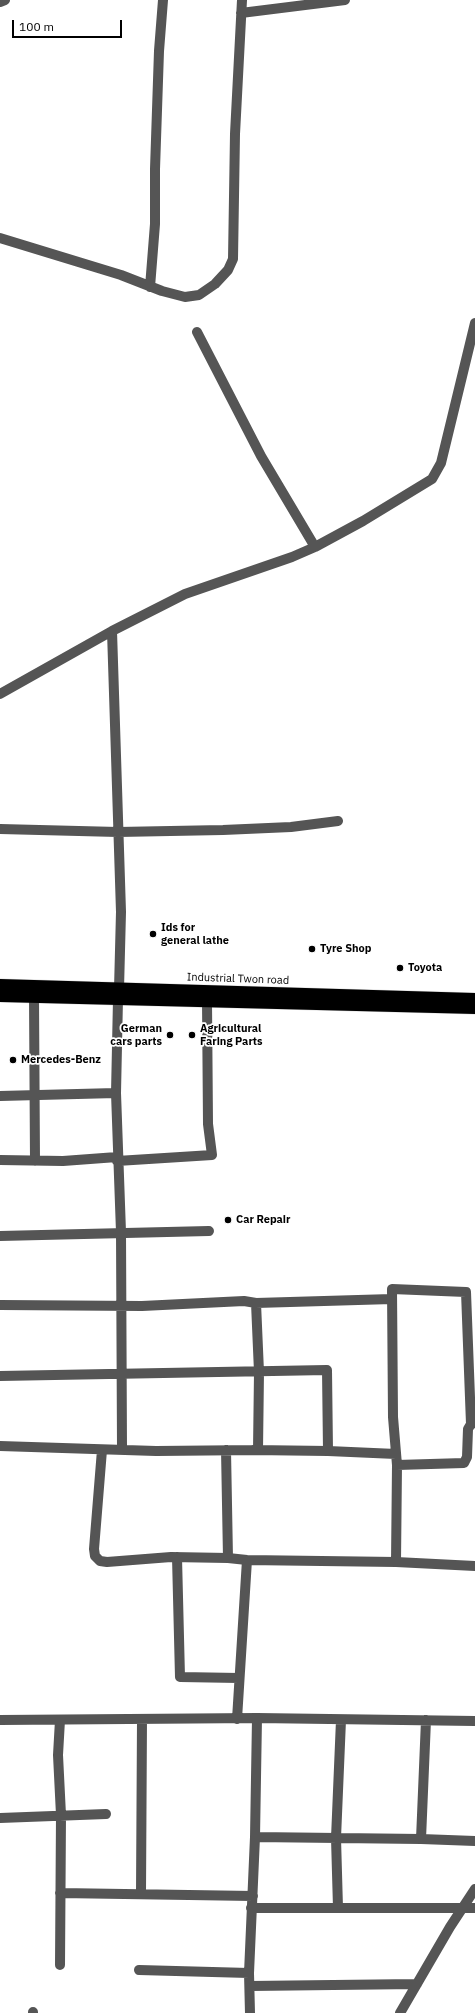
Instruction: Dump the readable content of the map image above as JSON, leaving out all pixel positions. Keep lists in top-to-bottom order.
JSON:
{
  "streets": {
    "highway": ["Industrial Twon road"]
  },
  "places": [
    "Ids for general lathe",
    "Tyre Shop",
    "Toyota",
    "German cars parts",
    "Agricultural Faring Parts",
    "Mercedes-Benz",
    "Car Repair"
  ],
  "scale_bar": "100 m"
}
